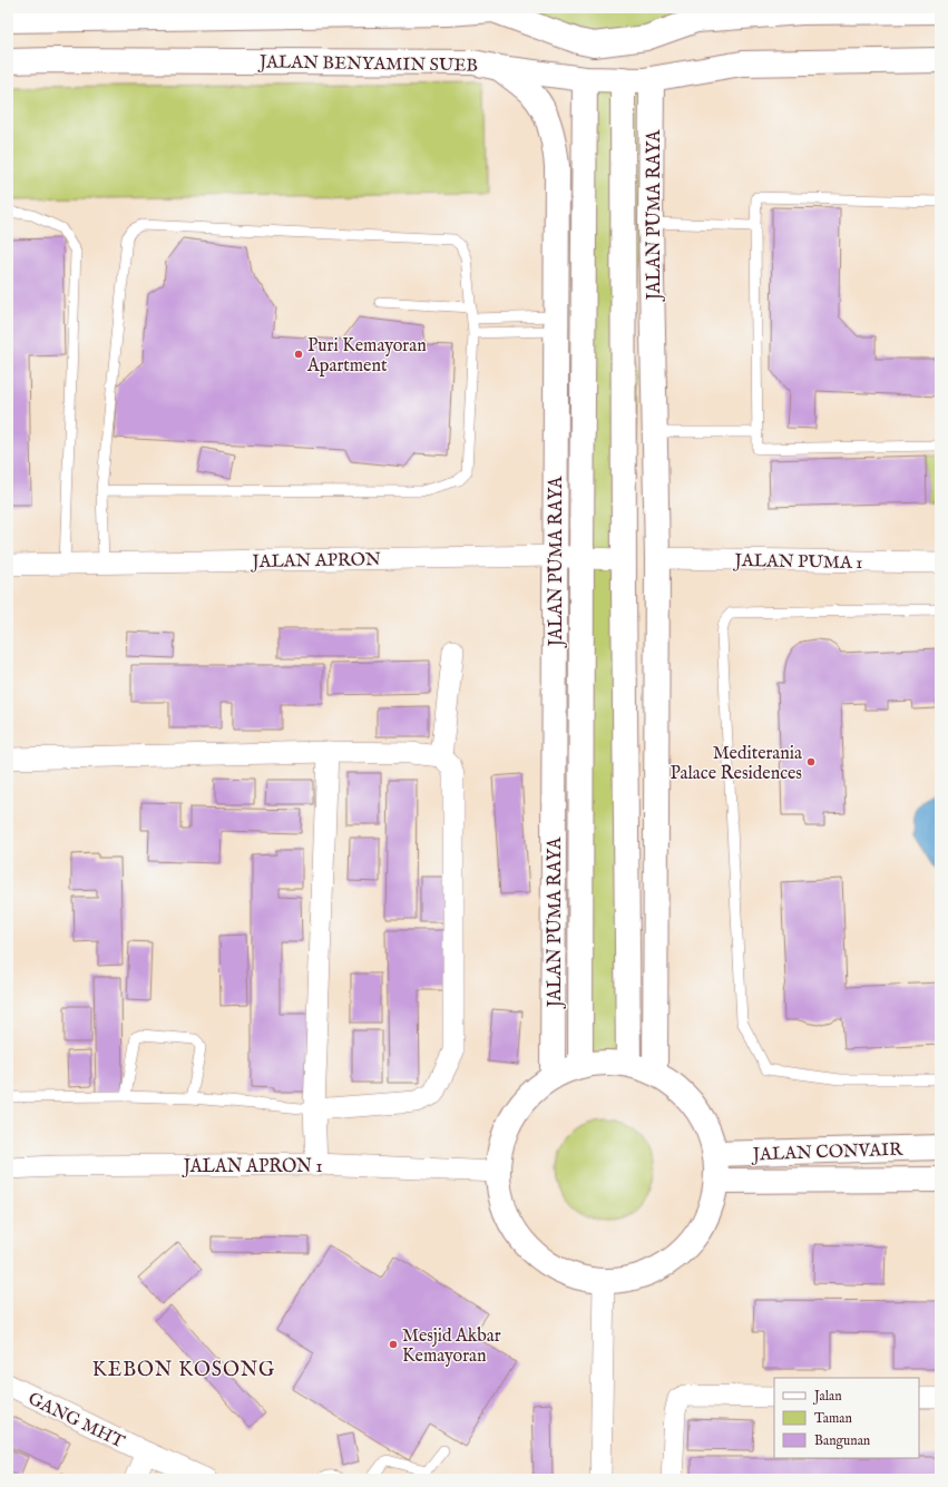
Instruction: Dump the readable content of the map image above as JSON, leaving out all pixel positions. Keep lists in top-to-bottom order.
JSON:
{
  "streets": {
    "street": [
      "JALAN BENYAMIN SUEB",
      "JALAN PUMA RAYA",
      "JALAN APRON",
      "JALAN PUMA 1",
      "JALAN CONVAIR",
      "JALAN APRON 1",
      "GANG MHT"
    ]
  },
  "crossings": [
    ["JALAN BENYAMIN SUEB", "JALAN PUMA RAYA"],
    ["JALAN PUMA RAYA", "JALAN APRON"],
    ["JALAN PUMA RAYA", "JALAN PUMA 1"]
  ],
  "districts": ["KEBON KOSONG"],
  "places": ["Puri Kemayoran Apartment", "Mediterania Palace Residences", "Mesjid Akbar Kemayoran"],
  "legend": ["Jalan", "Taman", "Bangunan"]
}
